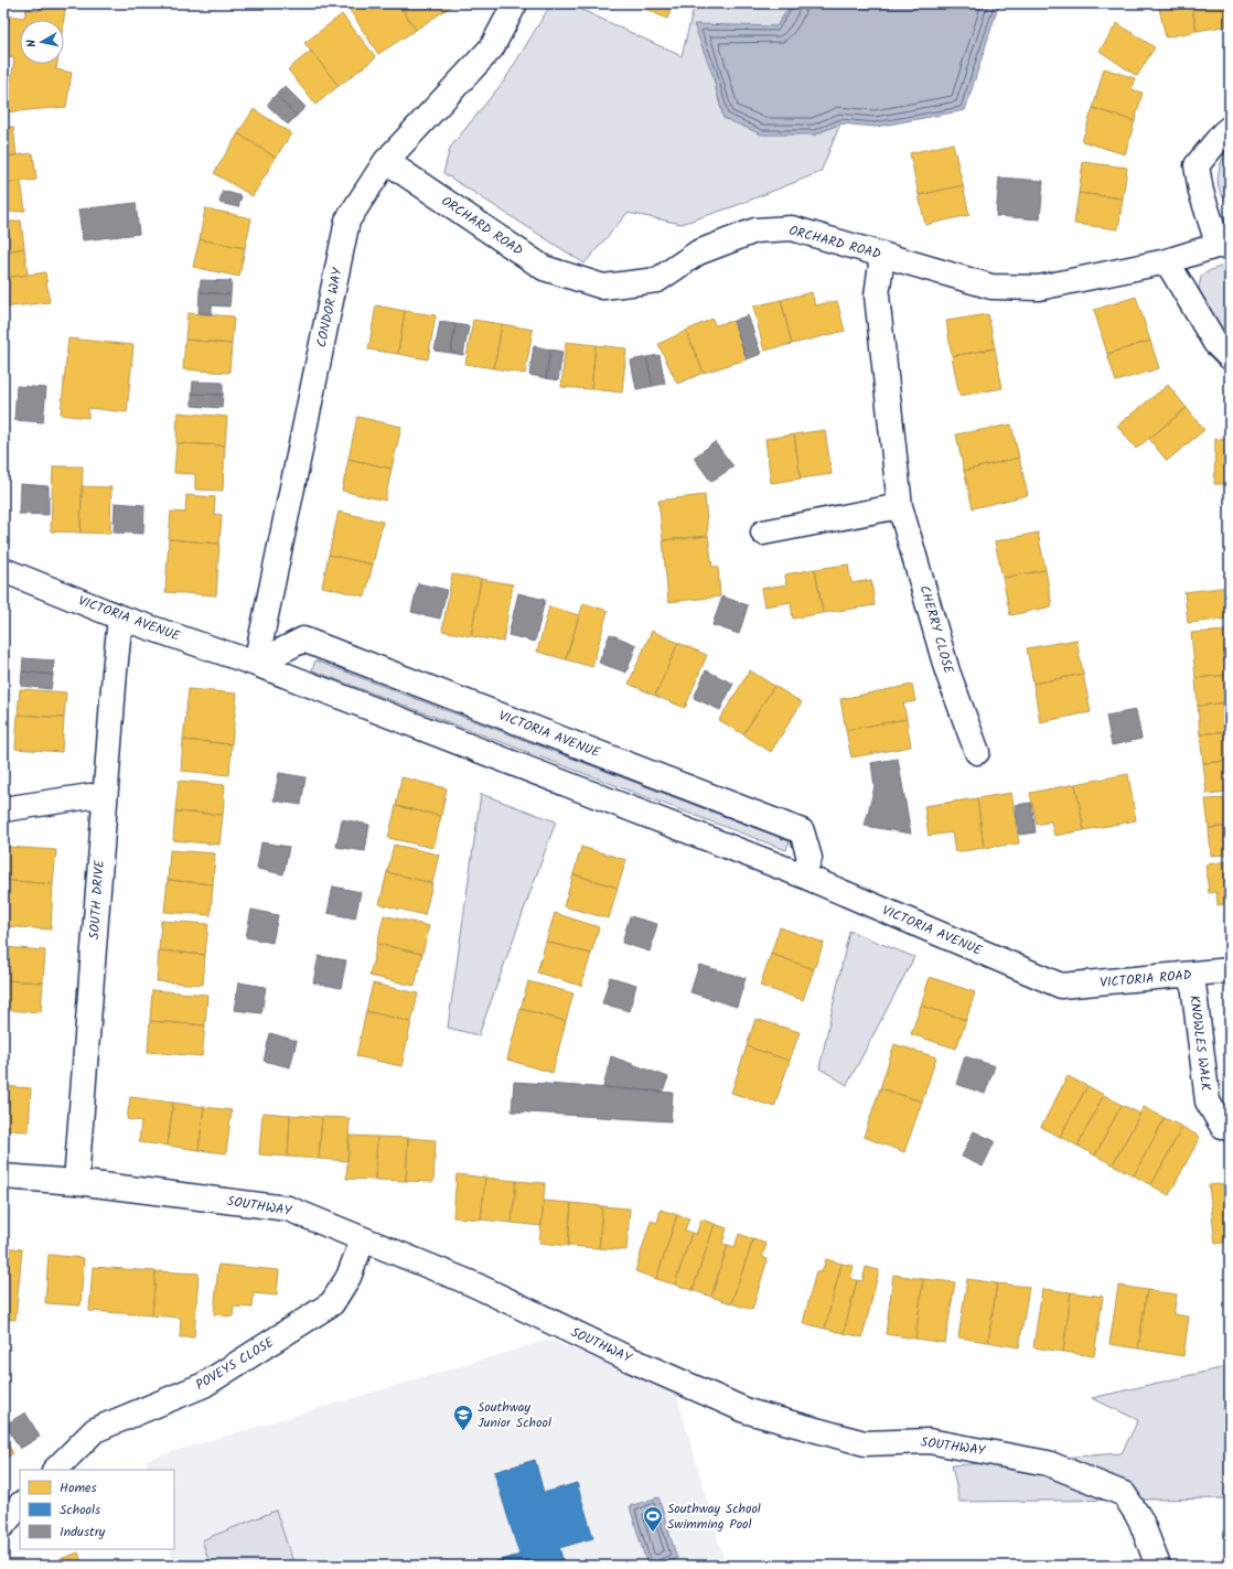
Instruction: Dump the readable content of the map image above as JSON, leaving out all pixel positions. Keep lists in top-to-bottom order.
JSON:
{
  "streets": {
    "street": [
      "ORCHARD ROAD",
      "CONDOR WAY",
      "VICTORIA AVENUE",
      "CHERRY CLOSE",
      "SOUTH DRIVE",
      "VICTORIA ROAD",
      "KNOWLES WALK",
      "SOUTHWAY",
      "POVEYS CLOSE"
    ]
  },
  "crossings": [
    ["ORCHARD ROAD", "CONDOR WAY"],
    ["ORCHARD ROAD", "CHERRY CLOSE"],
    ["CONDOR WAY", "VICTORIA AVENUE"],
    ["VICTORIA AVENUE", "SOUTH DRIVE"],
    ["VICTORIA AVENUE", "VICTORIA ROAD"],
    ["SOUTH DRIVE", "SOUTHWAY"],
    ["VICTORIA ROAD", "KNOWLES WALK"],
    ["SOUTHWAY", "POVEYS CLOSE"]
  ],
  "places": {
    "school or university": ["Southway Junior School"],
    "sports": ["Southway School Swimming Pool"]
  },
  "legend": ["Homes", "Schools", "Industry"],
  "north": "left"
}
